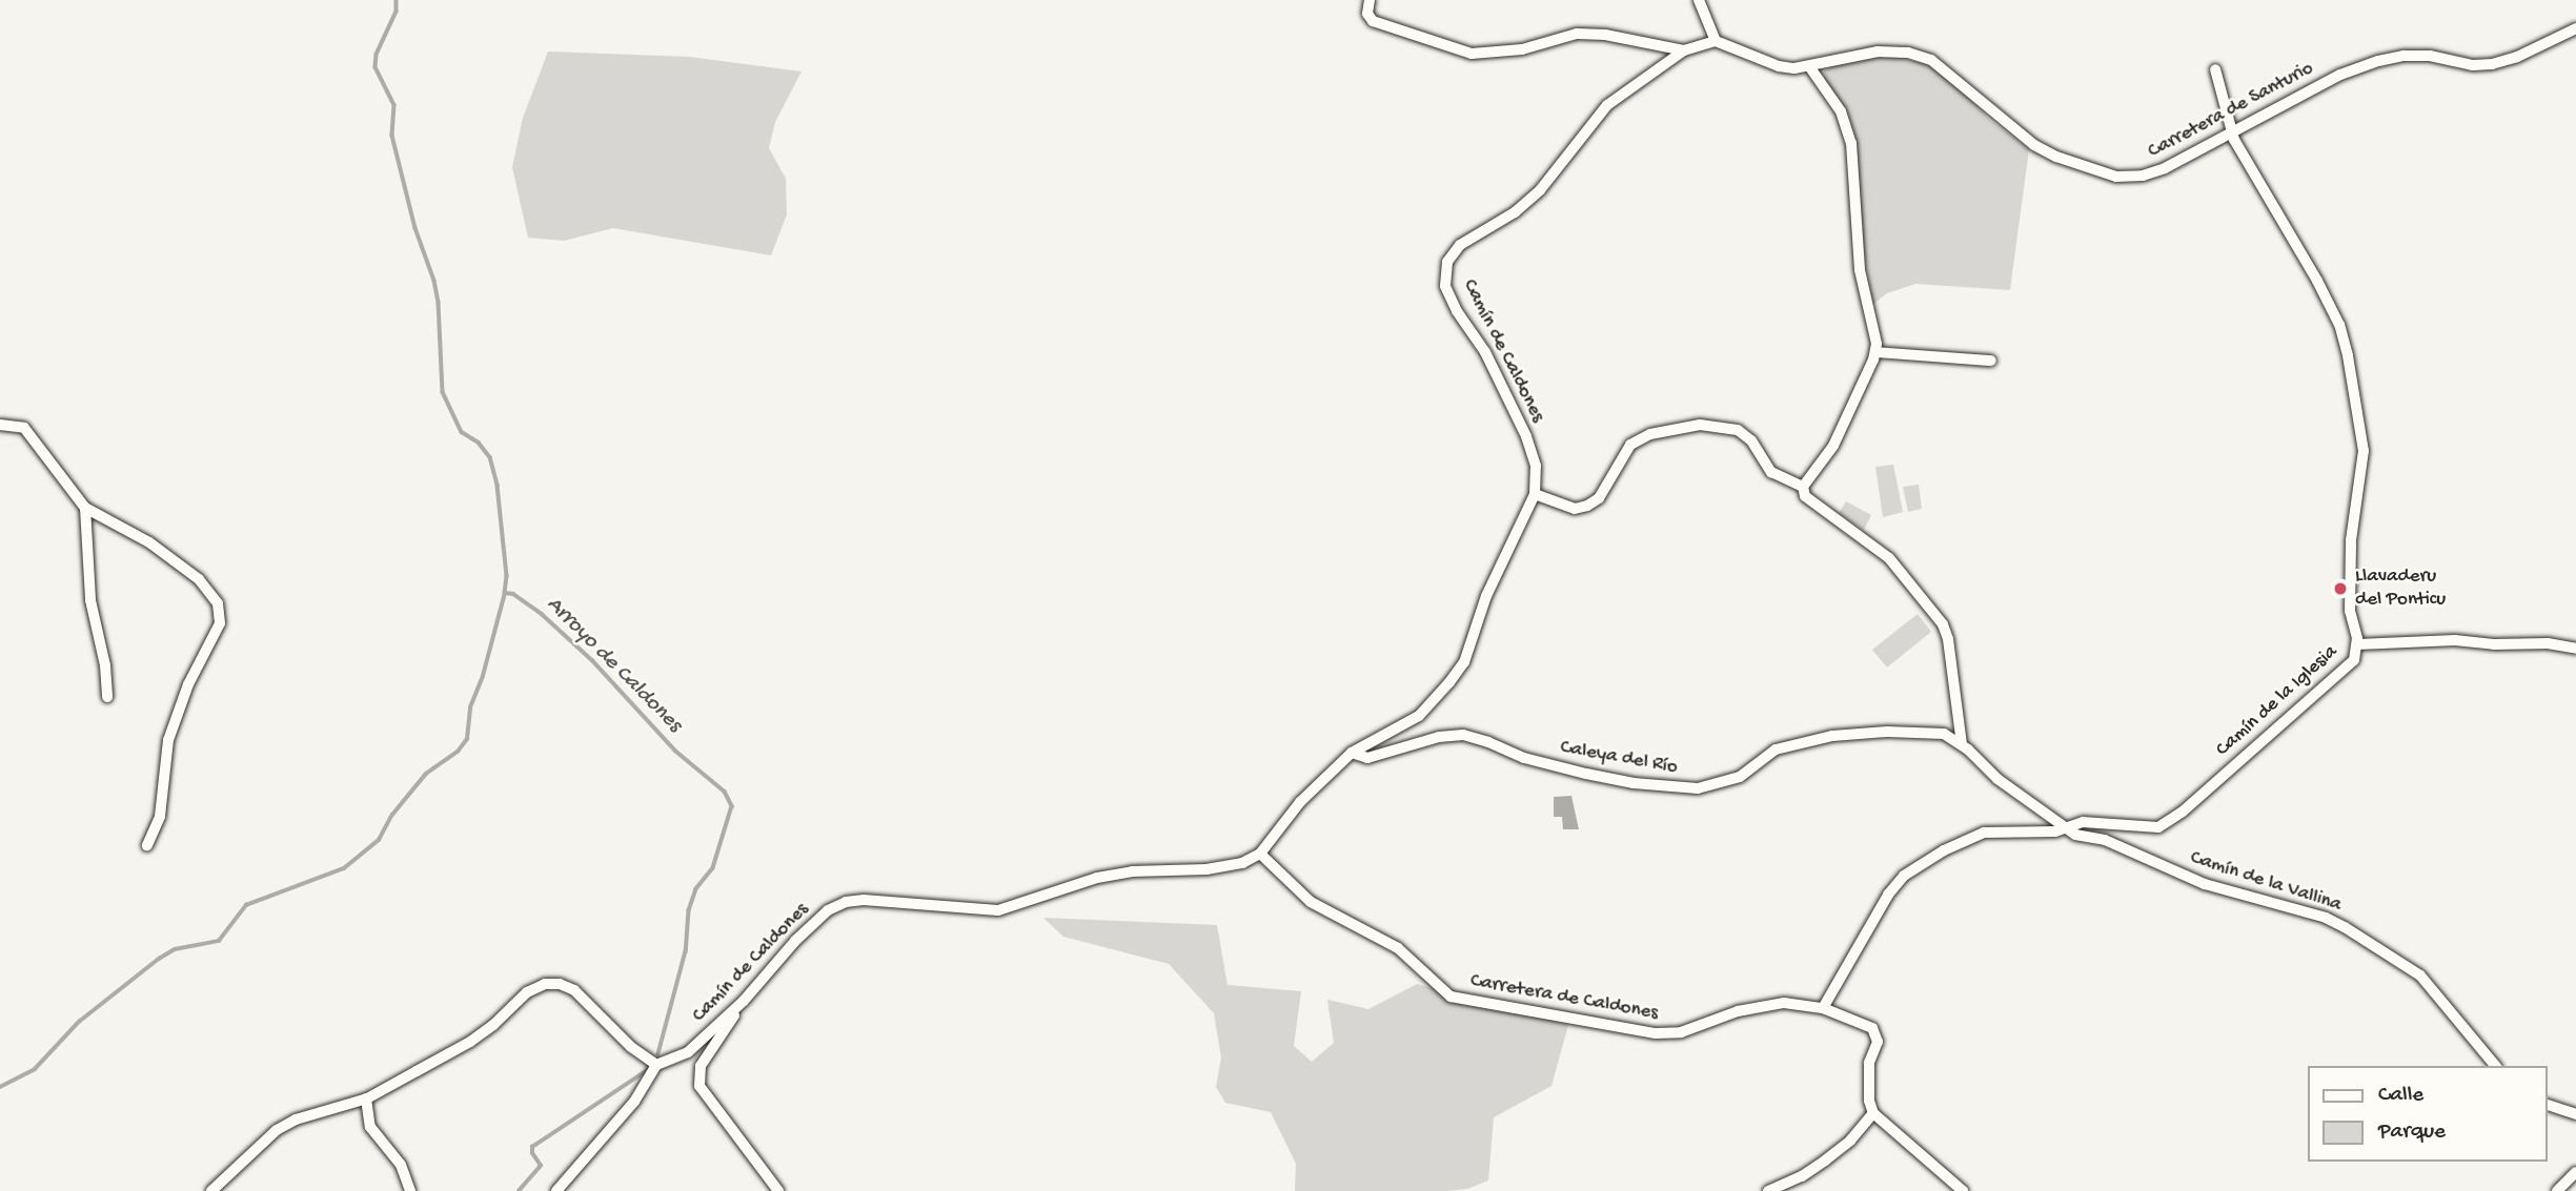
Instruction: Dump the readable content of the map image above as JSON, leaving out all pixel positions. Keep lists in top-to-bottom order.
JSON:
{
  "streets": {
    "street": [
      "Carretera de Santurio",
      "Camín de Caldones",
      "Camín de la Iglesia",
      "Caleya del Río",
      "Camín de la Vallina",
      "Carretera de Caldones"
    ]
  },
  "crossings": [
    ["Carretera de Santurio", "Camín de Caldones"],
    ["Carretera de Santurio", "Camín de la Iglesia"],
    ["Camín de Caldones", "Caleya del Río"],
    ["Camín de Caldones", "Carretera de Caldones"],
    ["Camín de la Iglesia", "Camín de la Vallina"],
    ["Camín de la Iglesia", "Carretera de Caldones"],
    ["Caleya del Río", "Camín de la Vallina"]
  ],
  "water": ["Arroyo de Caldones"],
  "places": ["Llavaderu del Ponticu"],
  "legend": ["Calle", "Parque"]
}
